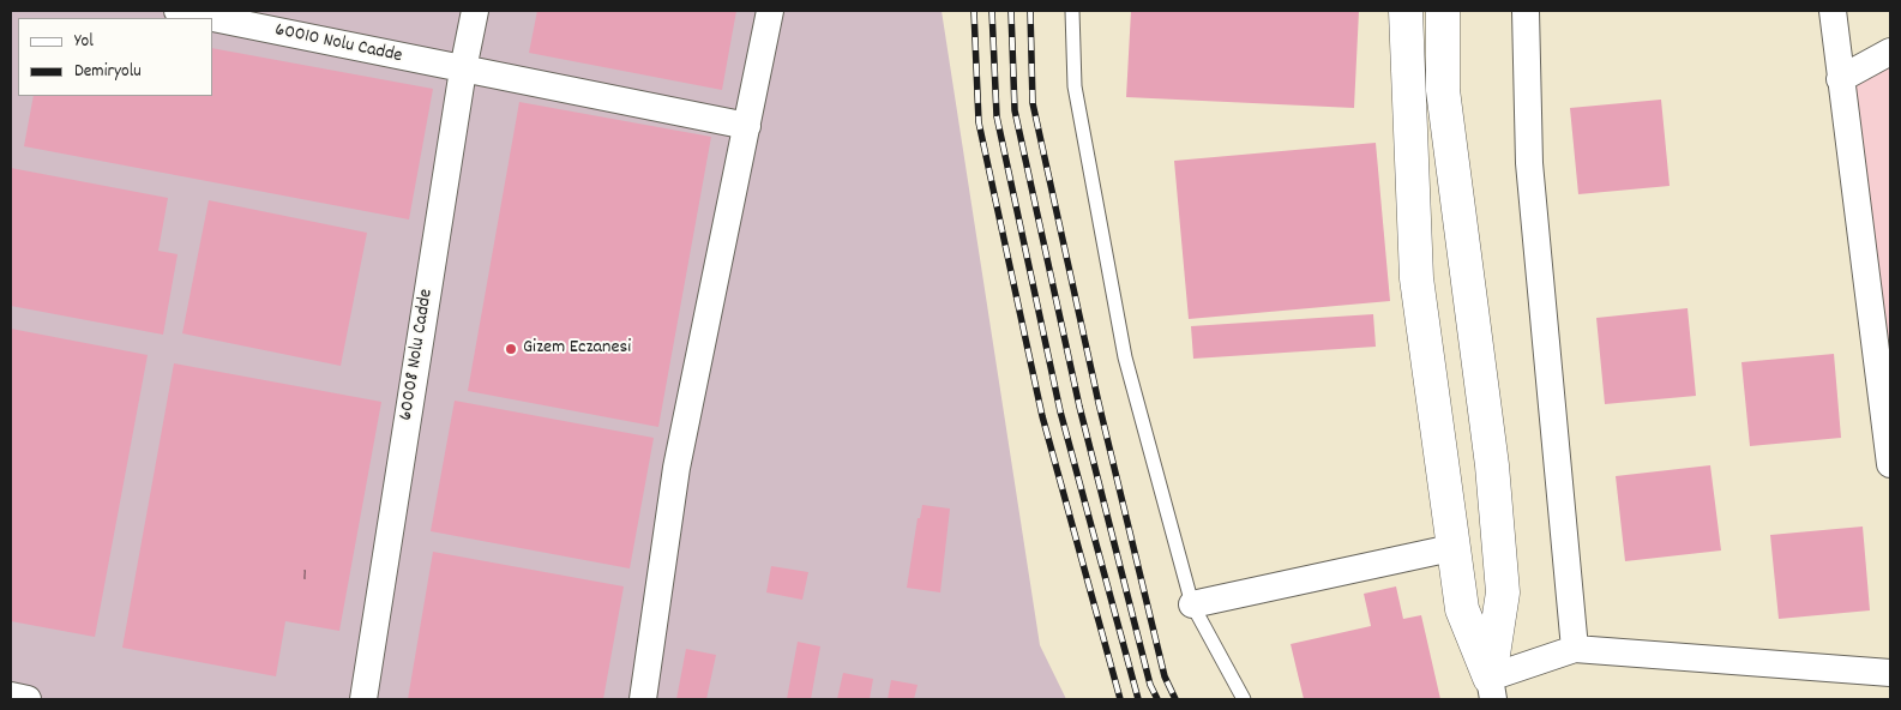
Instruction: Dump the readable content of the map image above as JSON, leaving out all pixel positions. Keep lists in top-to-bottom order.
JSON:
{
  "streets": {
    "street": ["60010 Nolu Cadde", "60008 Nolu Cadde"]
  },
  "crossings": [
    ["60010 Nolu Cadde", "60008 Nolu Cadde"]
  ],
  "places": ["Gizem Eczanesi"],
  "house_numbers": ["1"],
  "legend": ["Yol", "Demiryolu"]
}
